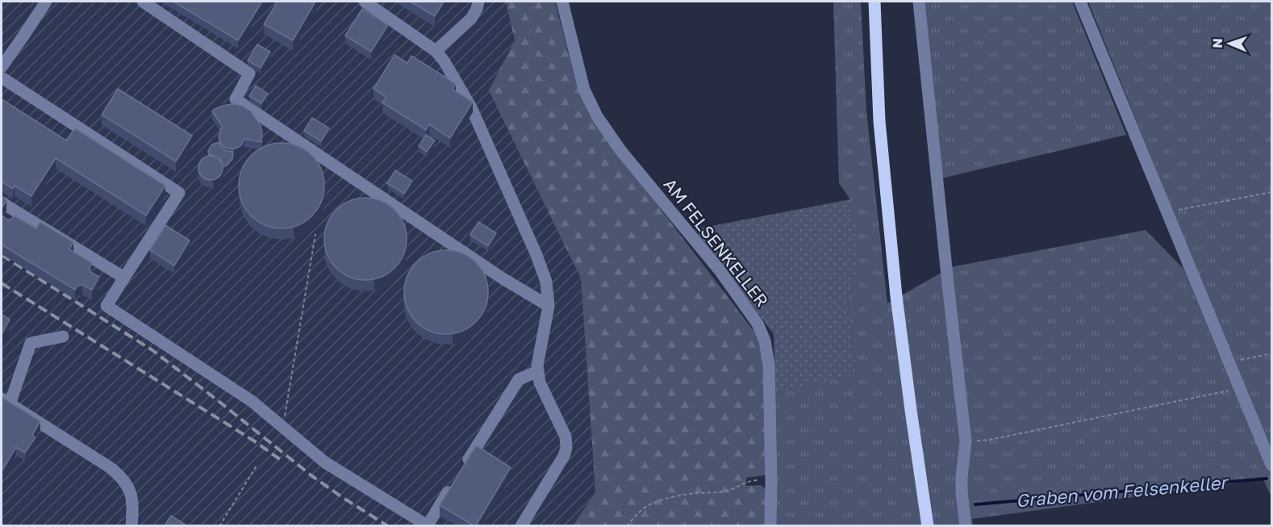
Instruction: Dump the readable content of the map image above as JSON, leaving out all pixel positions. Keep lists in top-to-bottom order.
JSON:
{
  "streets": {
    "street": ["AM FELSENKELLER"]
  },
  "water": ["Graben vom Felsenkeller"],
  "north": "left"
}
